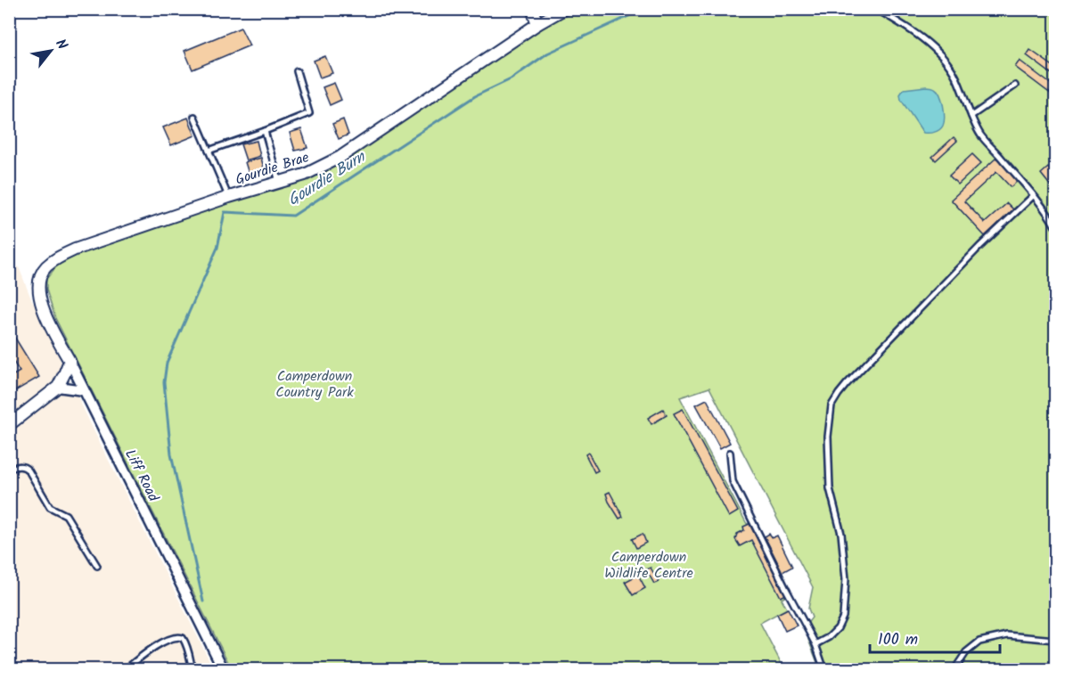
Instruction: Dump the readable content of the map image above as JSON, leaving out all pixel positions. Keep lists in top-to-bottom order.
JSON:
{
  "streets": {
    "street": ["Gourdie Brae", "Liff Road"]
  },
  "crossings": [
    ["Gourdie Brae", "Liff Road"]
  ],
  "water": ["Gourdie Burn"],
  "parks": ["Camperdown Country Park", "Camperdown Wildlife Centre"],
  "scale_bar": "100 m",
  "north": "top right"
}
